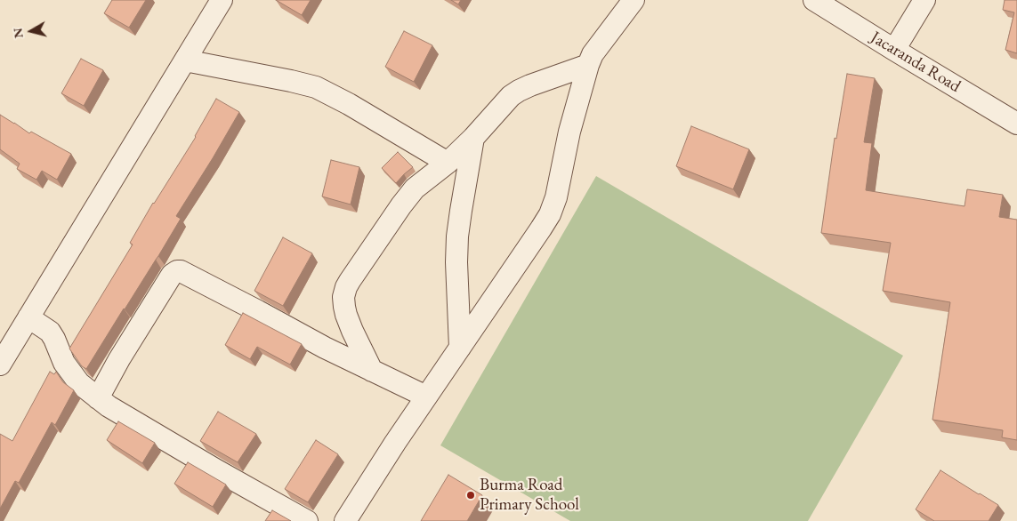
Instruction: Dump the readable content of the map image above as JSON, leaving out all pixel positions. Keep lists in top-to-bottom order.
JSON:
{
  "streets": {
    "street": ["Jacaranda Road"]
  },
  "places": ["Burma Road Primary School"],
  "north": "left"
}
